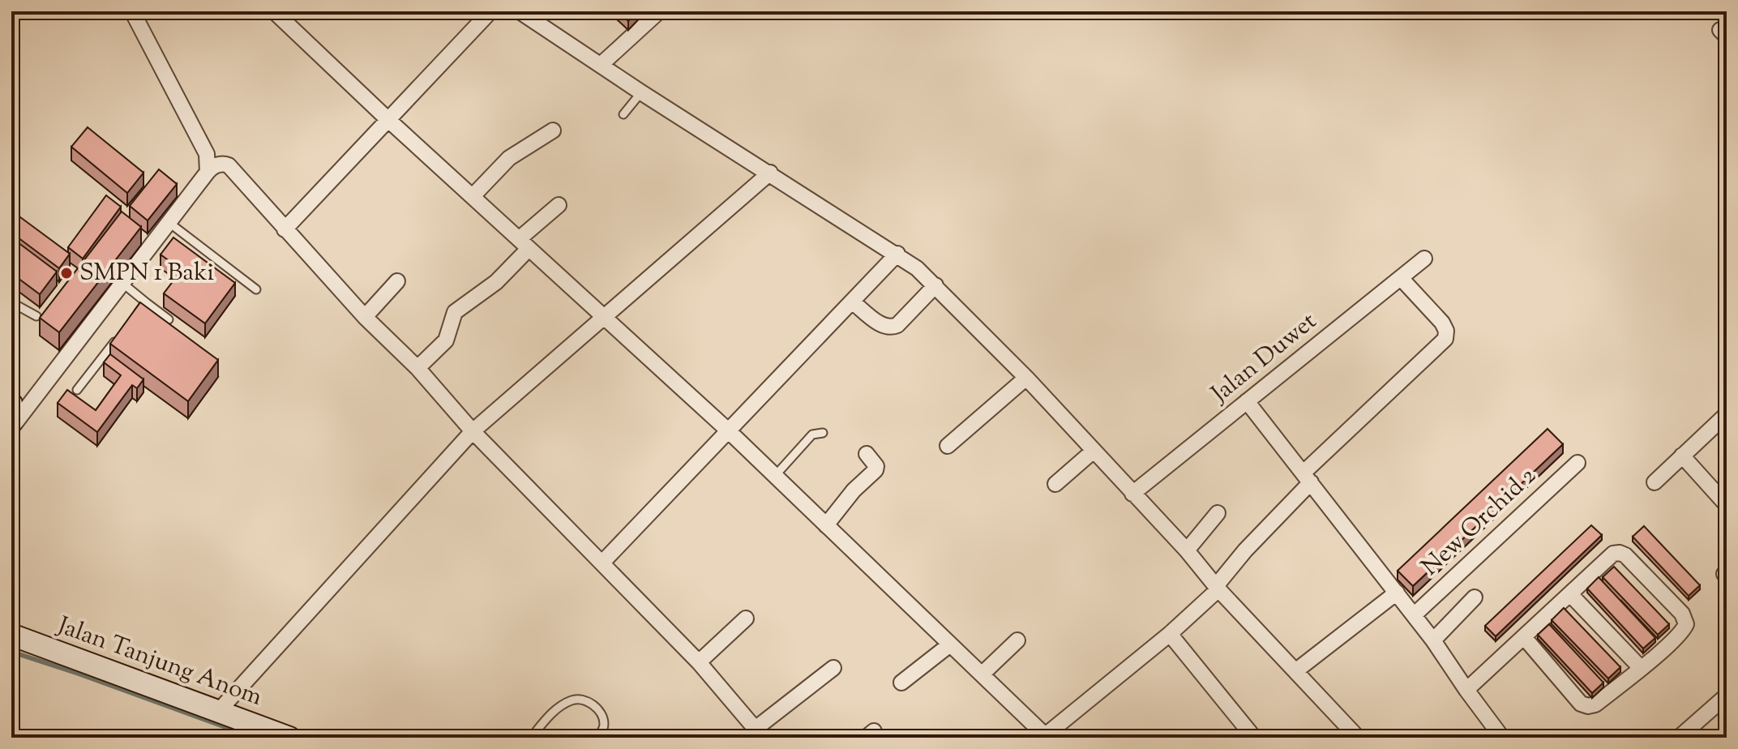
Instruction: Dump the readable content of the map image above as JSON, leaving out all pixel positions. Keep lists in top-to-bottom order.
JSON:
{
  "streets": {
    "main road": ["Jalan Tanjung Anom"],
    "street": ["Jalan Duwet", "New Orchid 2"]
  },
  "places": ["SMPN 1 Baki"]
}
